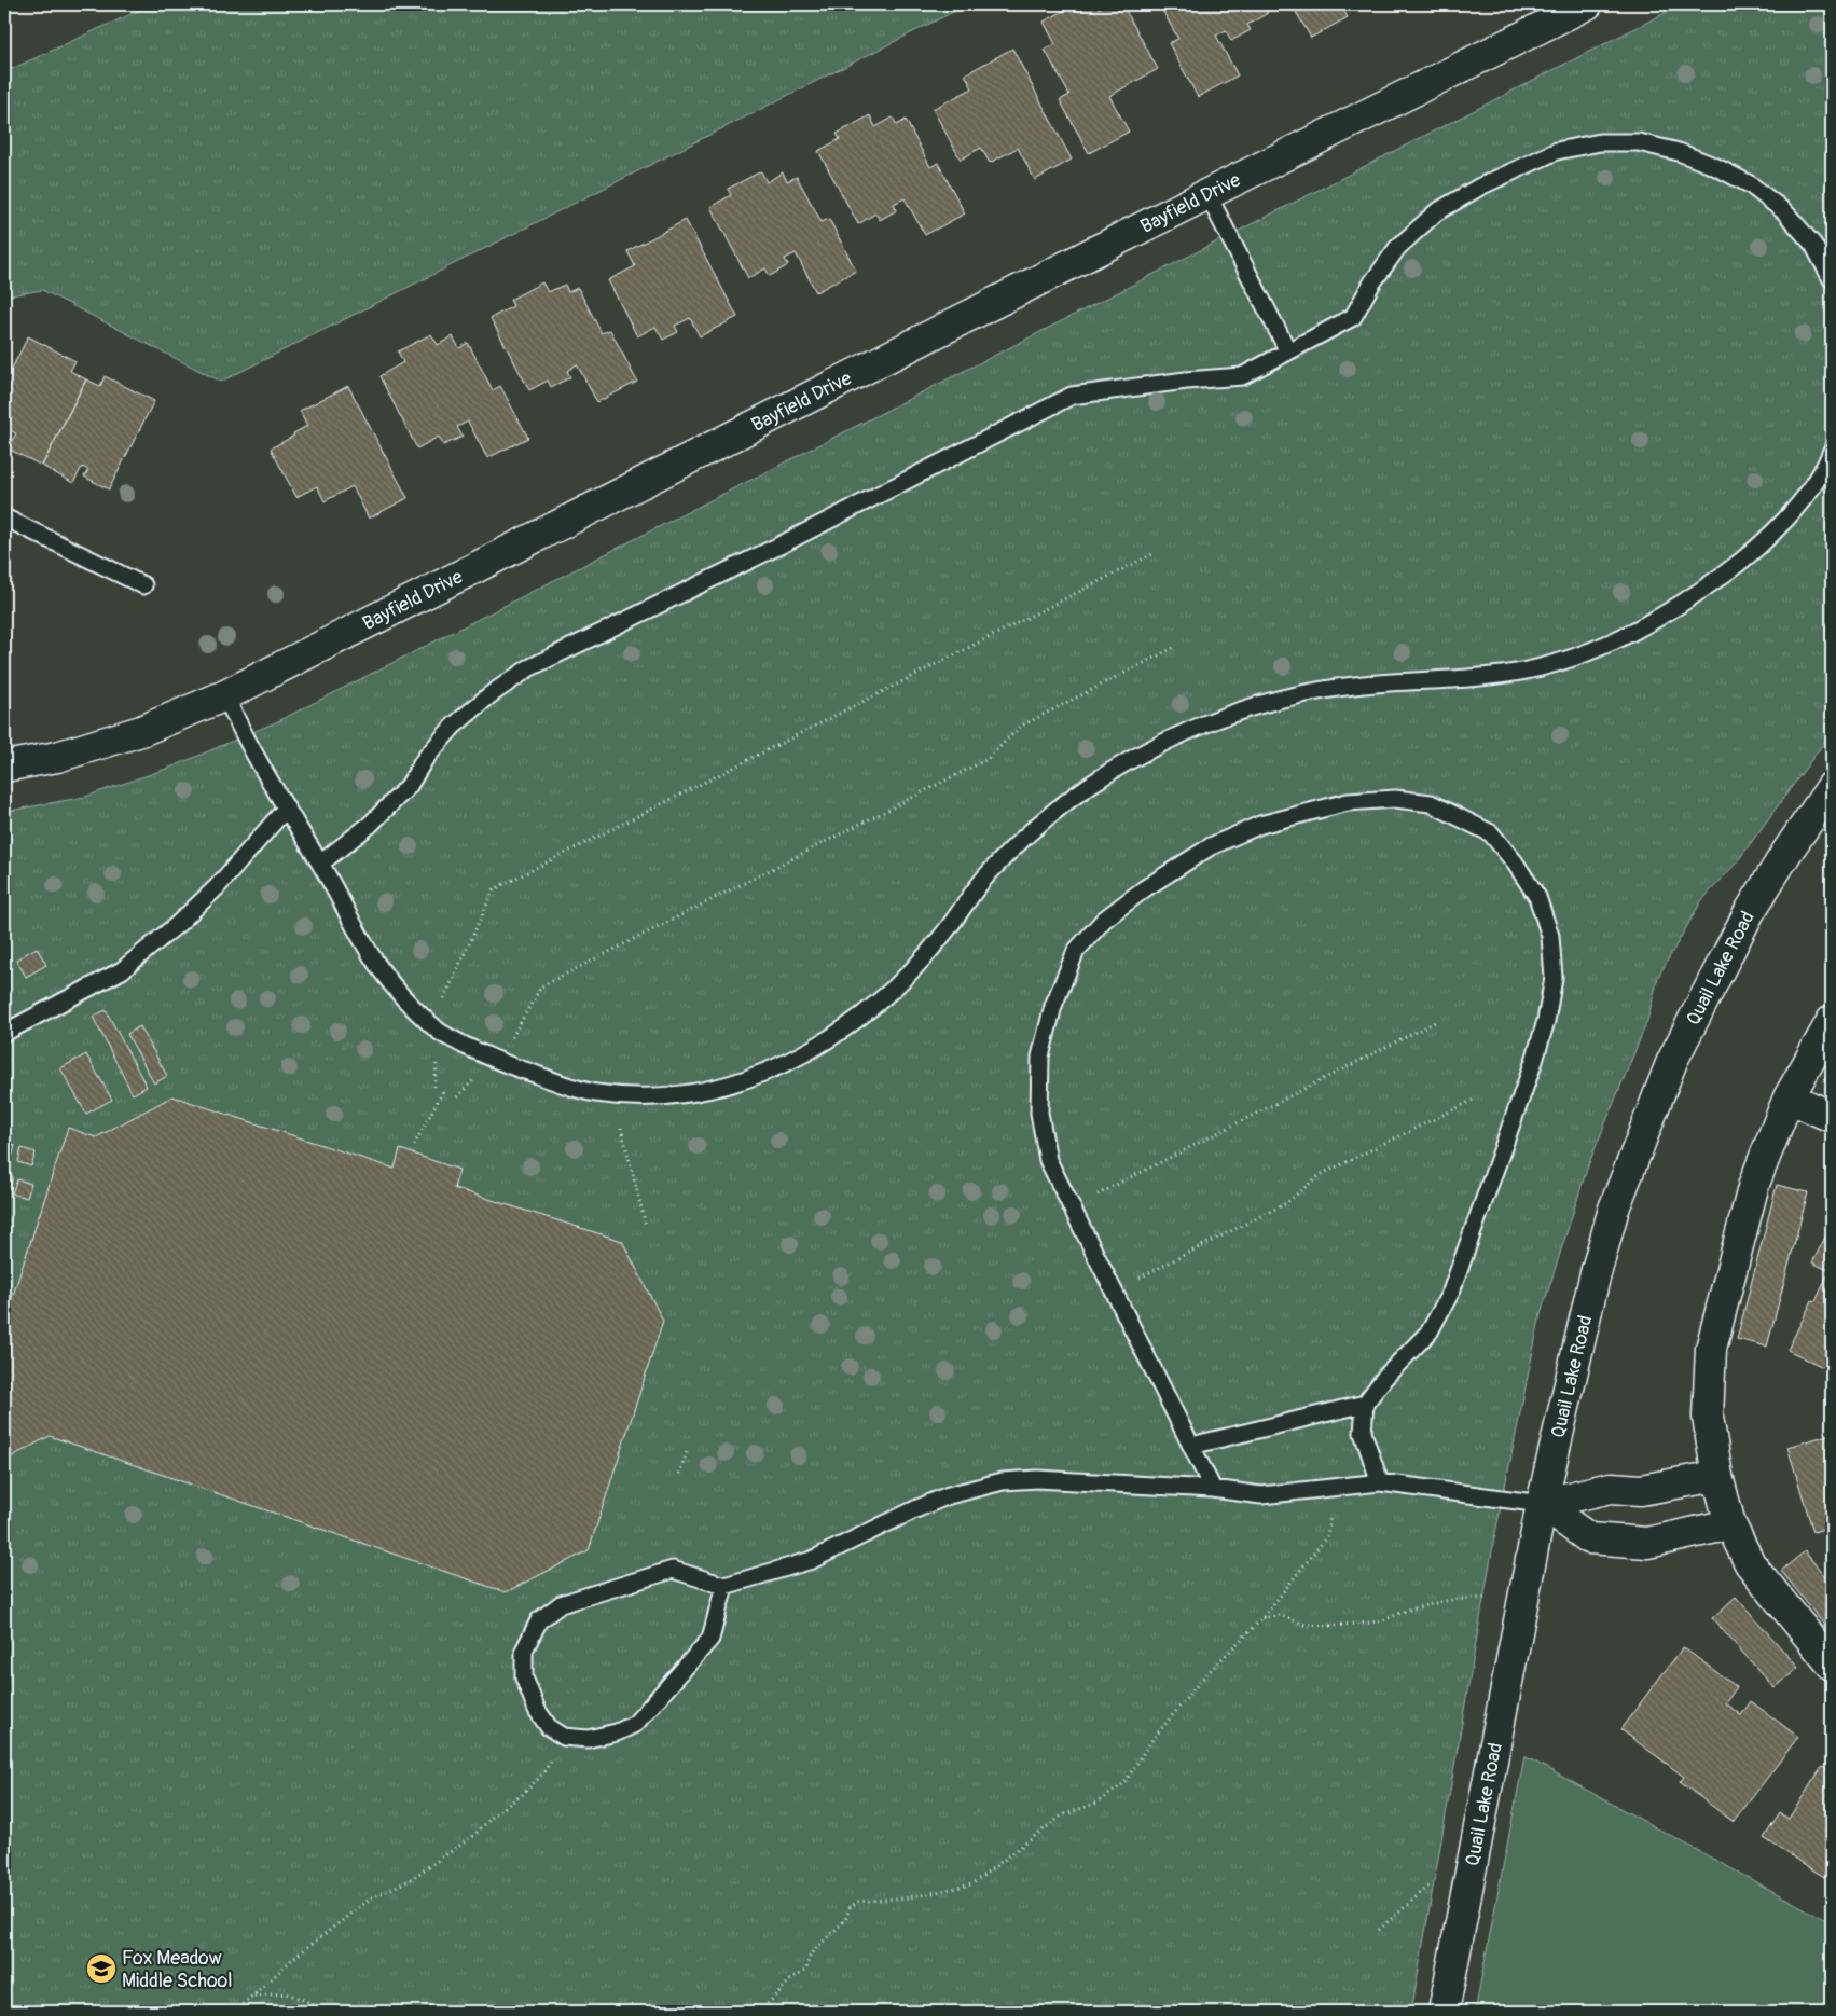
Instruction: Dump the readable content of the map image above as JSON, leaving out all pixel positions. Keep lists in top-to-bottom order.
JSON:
{
  "streets": {
    "street": ["Bayfield Drive", "Quail Lake Road"]
  },
  "places": {
    "school or university": ["Fox Meadow Middle School"]
  }
}
